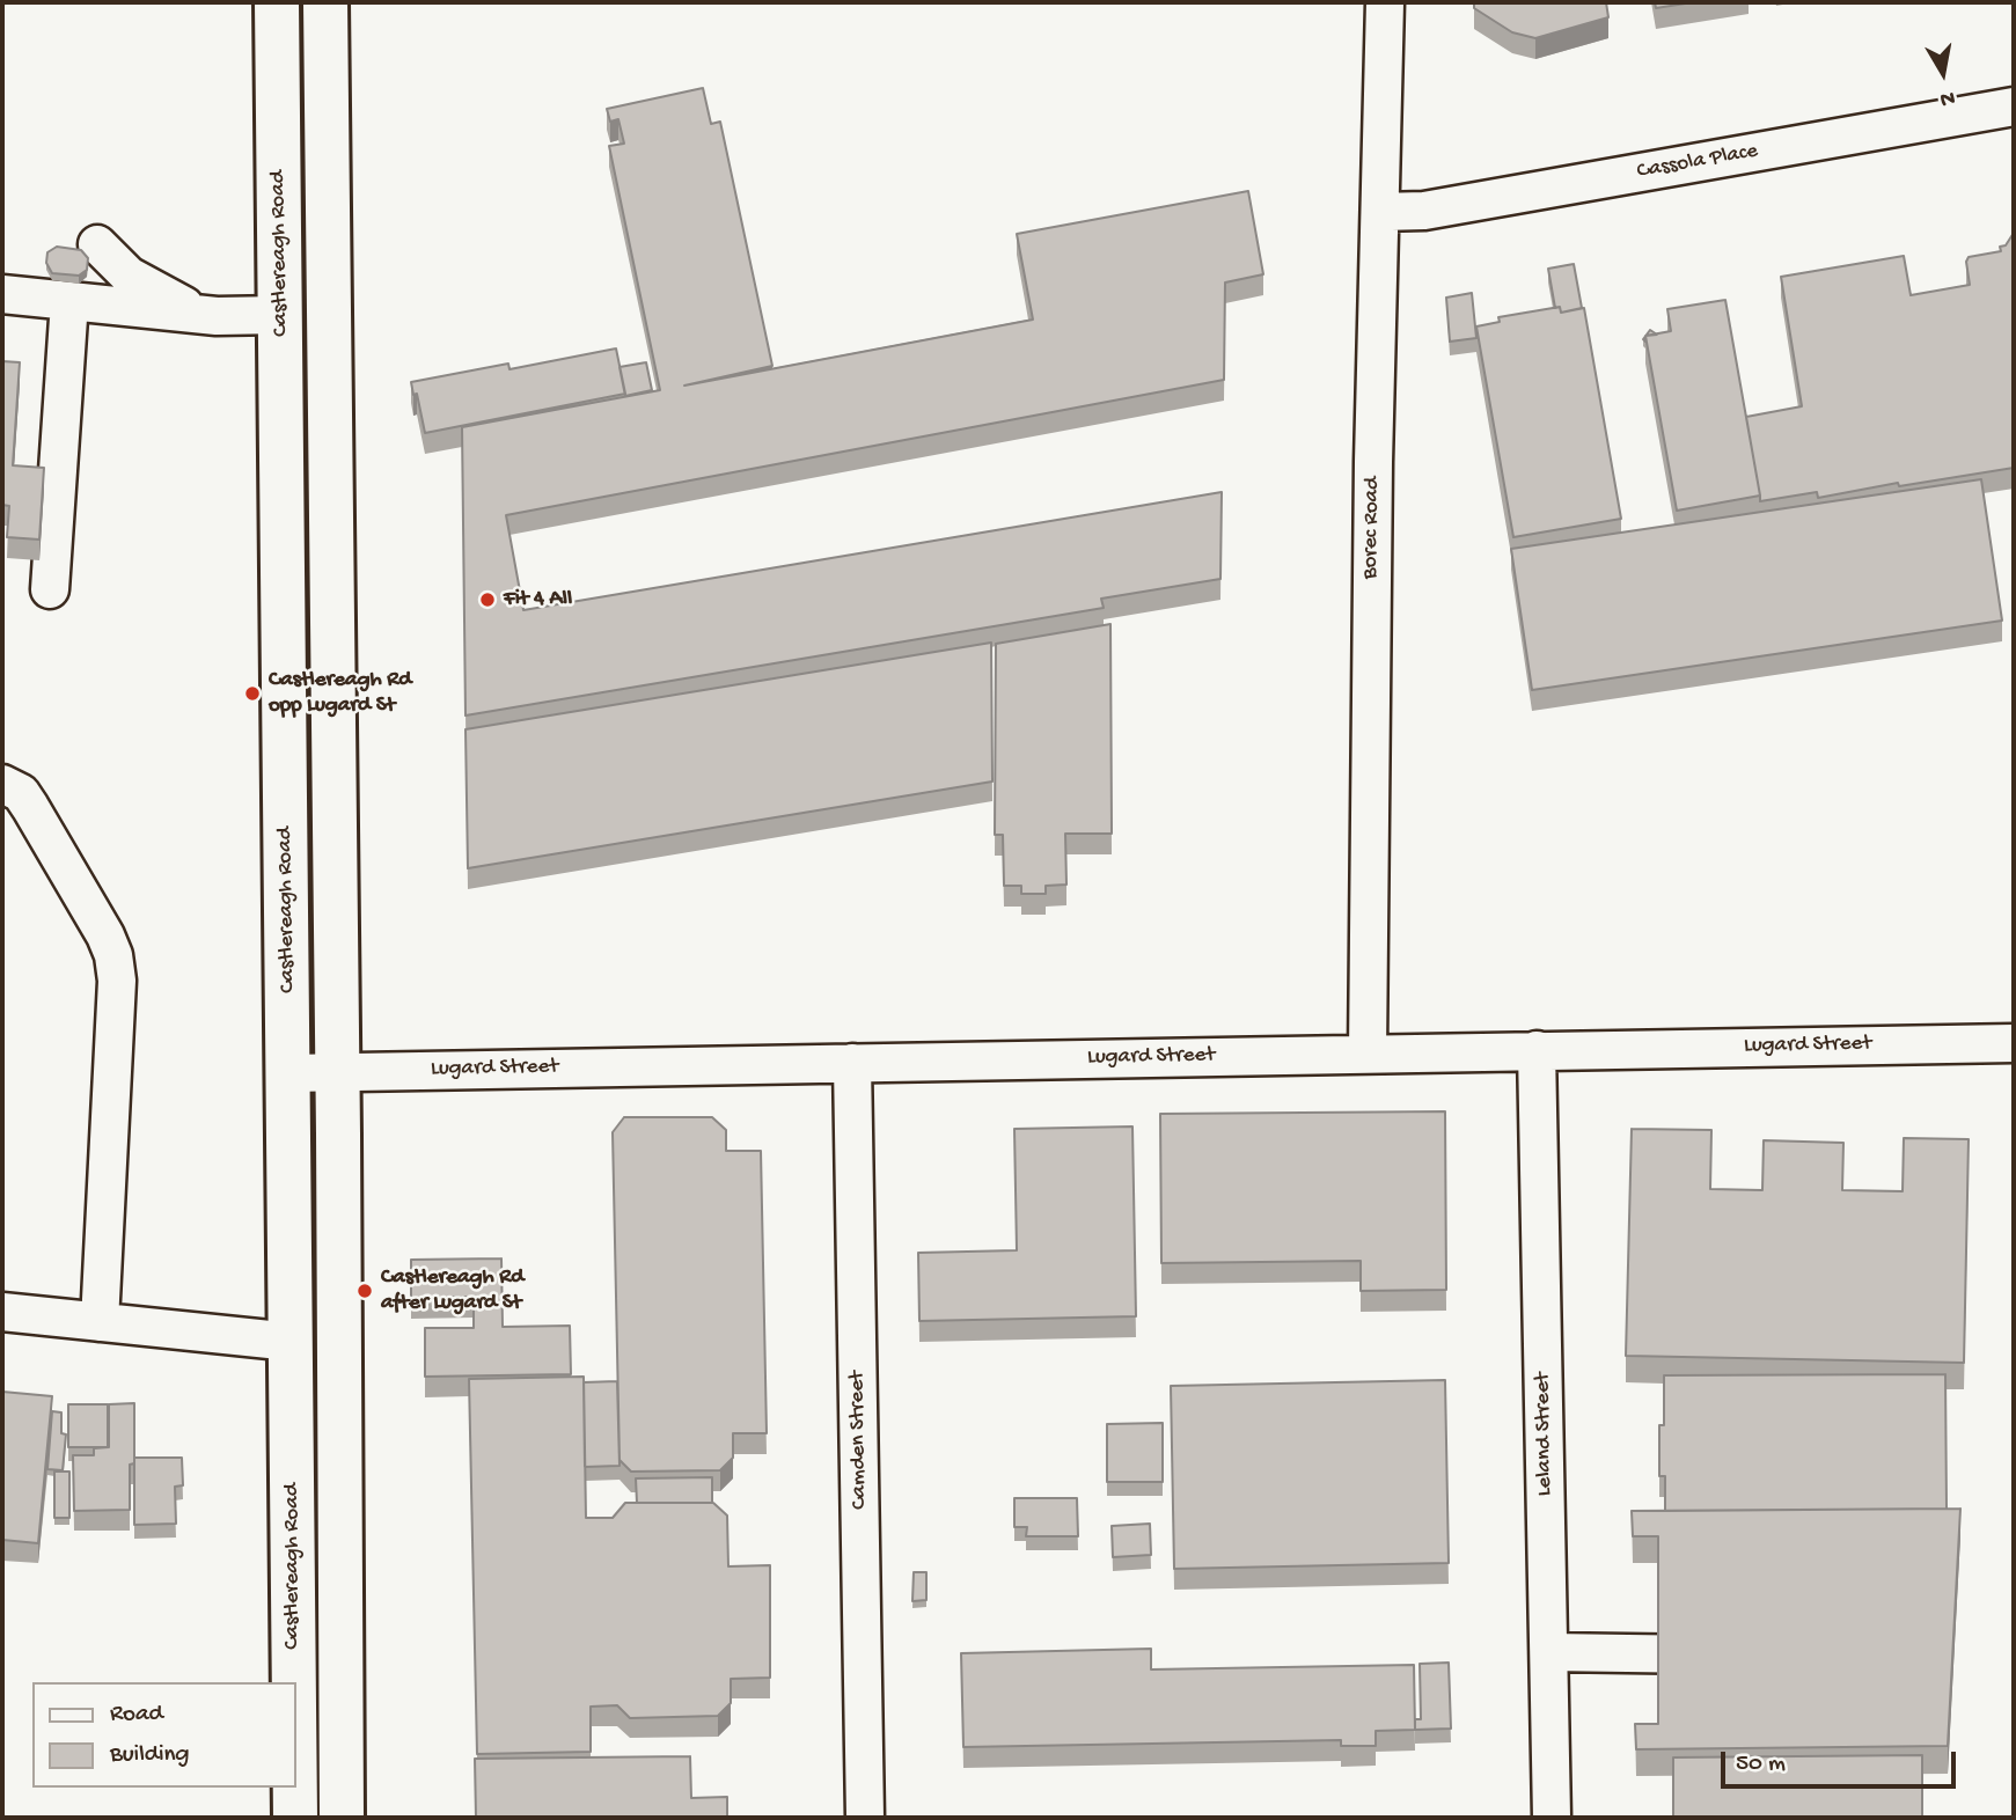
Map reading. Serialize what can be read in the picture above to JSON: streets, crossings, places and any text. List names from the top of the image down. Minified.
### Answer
{"streets":{"main road":["Castlereagh Road"],"street":["Cassola Place","Borec Road","Lugard Street","Leland Street","Camden Street"]},"crossings":[["Cassola Place","Borec Road"],["Castlereagh Road","Lugard Street"],["Borec Road","Lugard Street"],["Lugard Street","Leland Street"],["Lugard Street","Camden Street"]],"places":["Fit 4 All","Castlereagh Rd opp Lugard St","Castlereagh Rd after Lugard St"],"legend":["Road","Building"],"scale_bar":"50 m","north":"bottom"}
